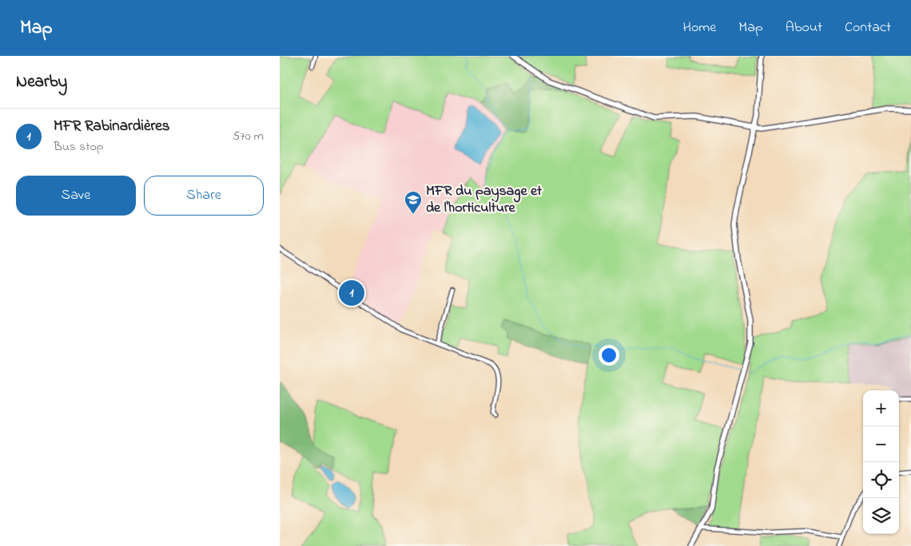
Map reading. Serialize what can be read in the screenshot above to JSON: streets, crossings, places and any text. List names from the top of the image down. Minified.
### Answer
{"places":{"school or university":["MFR du paysage et de l'horticulture"]},"page":{"header":"Map","nav":["Home","Map","About","Contact"],"heading":"Nearby","list":[{"mark":"1","name":"MFR Rabinardières","note":"Bus stop","value":"570 m"}],"buttons":["Save","Share"],"pins":"1","map_buttons":["+","−"]}}
